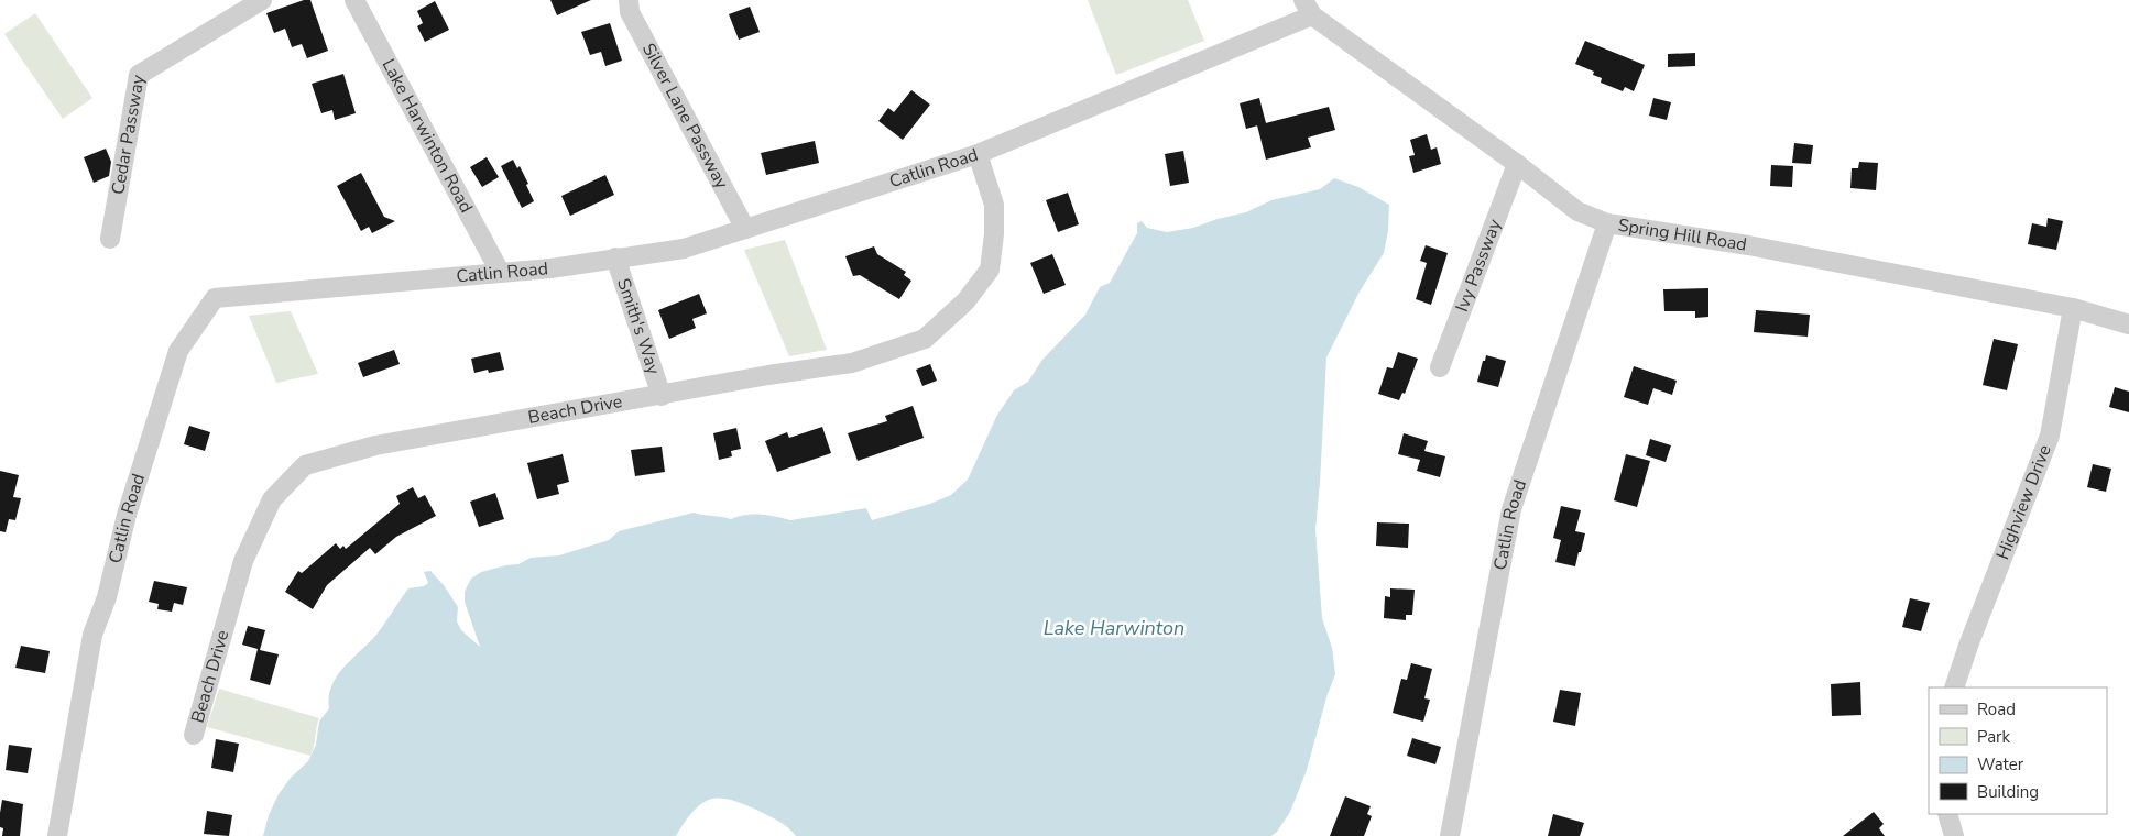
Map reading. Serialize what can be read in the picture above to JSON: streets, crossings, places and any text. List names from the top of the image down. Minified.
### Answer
{"streets":{"street":["Silver Lane Passway","Cedar Passway","Lake Harwinton Road","Catlin Road","Spring Hill Road","Ivy Passway","Smith's Way","Beach Drive","Highview Drive"]},"crossings":[["Silver Lane Passway","Catlin Road"],["Lake Harwinton Road","Catlin Road"],["Catlin Road","Spring Hill Road"],["Catlin Road","Smith's Way"],["Catlin Road","Beach Drive"],["Spring Hill Road","Ivy Passway"],["Spring Hill Road","Highview Drive"],["Smith's Way","Beach Drive"]],"water":["Lake Harwinton"],"legend":["Road","Park","Water","Building"]}
